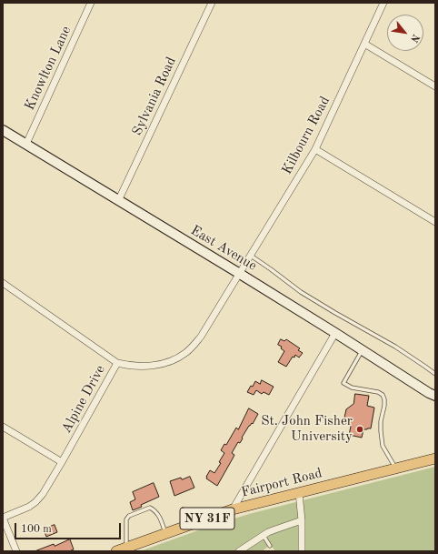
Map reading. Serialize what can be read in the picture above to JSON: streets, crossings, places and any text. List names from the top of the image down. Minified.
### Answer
{"streets":{"main road":["East Avenue","Fairport Road","NY 31F"],"street":["Knowlton Lane","Sylvania Road","Kilbourn Road","Alpine Drive"]},"crossings":[["Knowlton Lane","East Avenue"],["Sylvania Road","East Avenue"],["Kilbourn Road","East Avenue"],["Kilbourn Road","Alpine Drive"],["East Avenue","Alpine Drive"]],"places":["St. John Fisher University"],"scale_bar":"100 m","north":"bottom right"}
